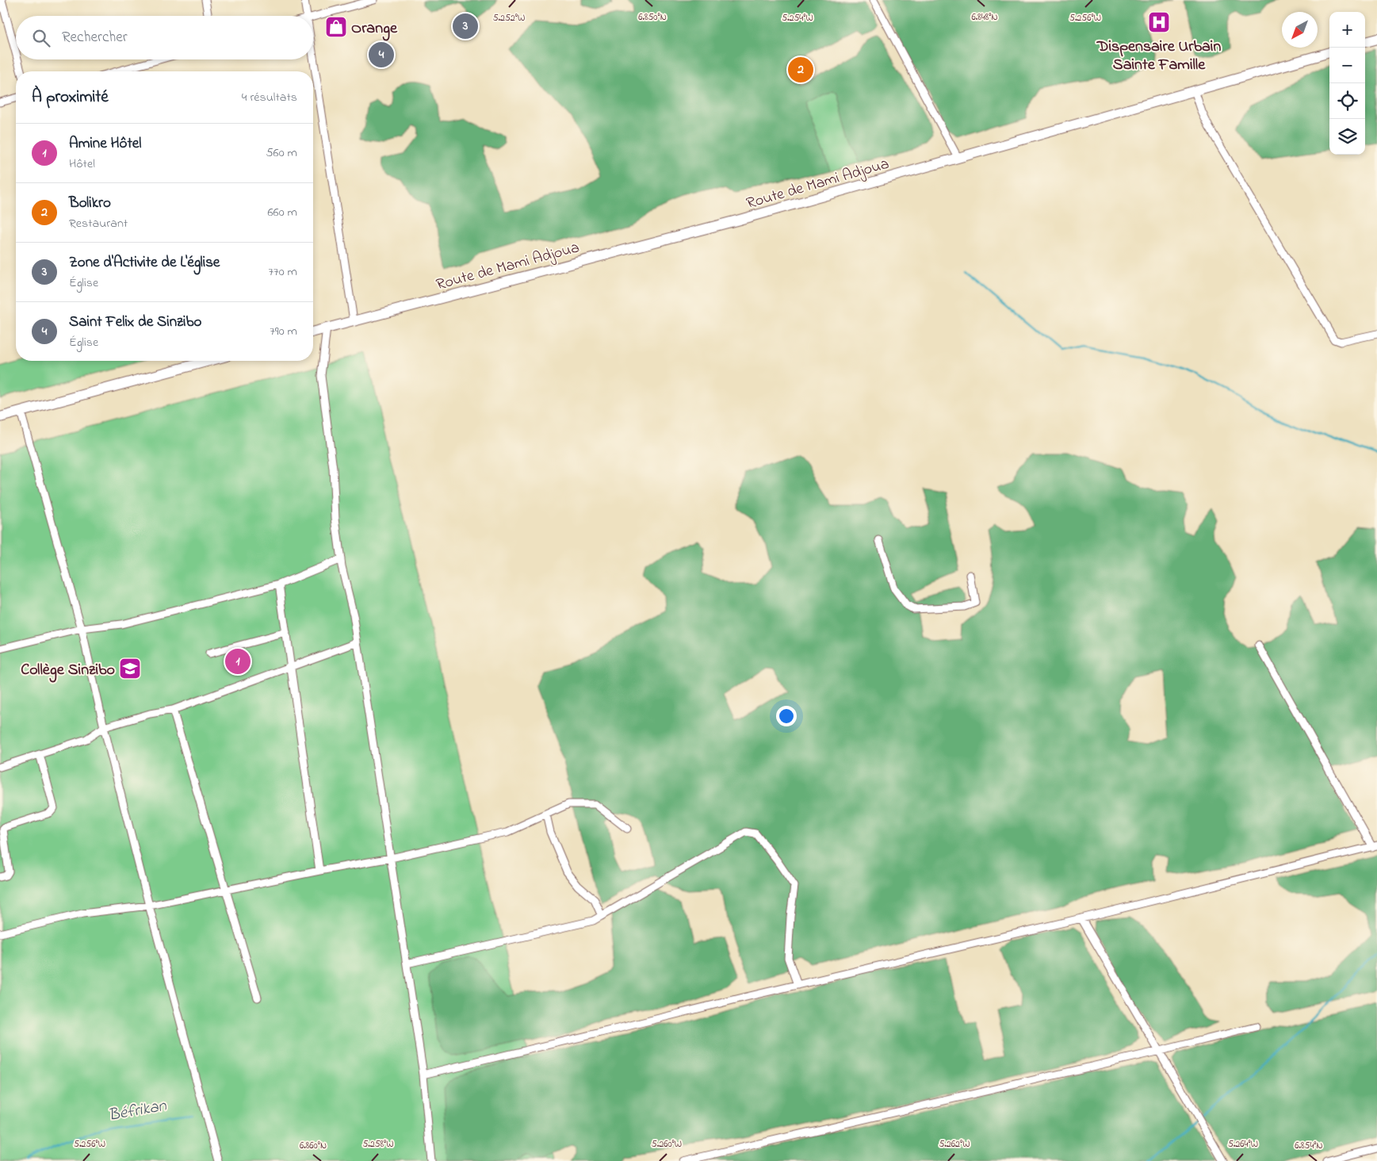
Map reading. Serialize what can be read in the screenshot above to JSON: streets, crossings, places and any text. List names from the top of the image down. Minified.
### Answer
{"streets":{"street":["Route de Mami Adjoua"]},"water":["Béfrikan"],"places":{"hospital":["Dispensaire Urbain Sainte Famille"],"shop":["Orange"],"school or university":["Collège Sinzibo"]},"north":"bottom left","page":{"map_buttons":["+","−"],"pins":["3","4","2","1"],"search":"Rechercher","heading":["À proximité","4 résultats"],"list":[{"mark":"1","name":"Amine Hôtel","note":"Hôtel","value":"560 m"},{"mark":"2","name":"Bolikro","note":"Restaurant","value":"660 m"},{"mark":"3","name":"Zone d'Activite de L'église","note":"Église","value":"770 m"},{"mark":"4","name":"Saint Felix de Sinzibo","note":"Église","value":"790 m"}]},"coordinates":["6.850°N","6.848°N","5.252°W","5.254°W","5.256°W","5.258°W","5.260°W","5.262°W","5.264°W","6.860°N","6.854°N"]}
